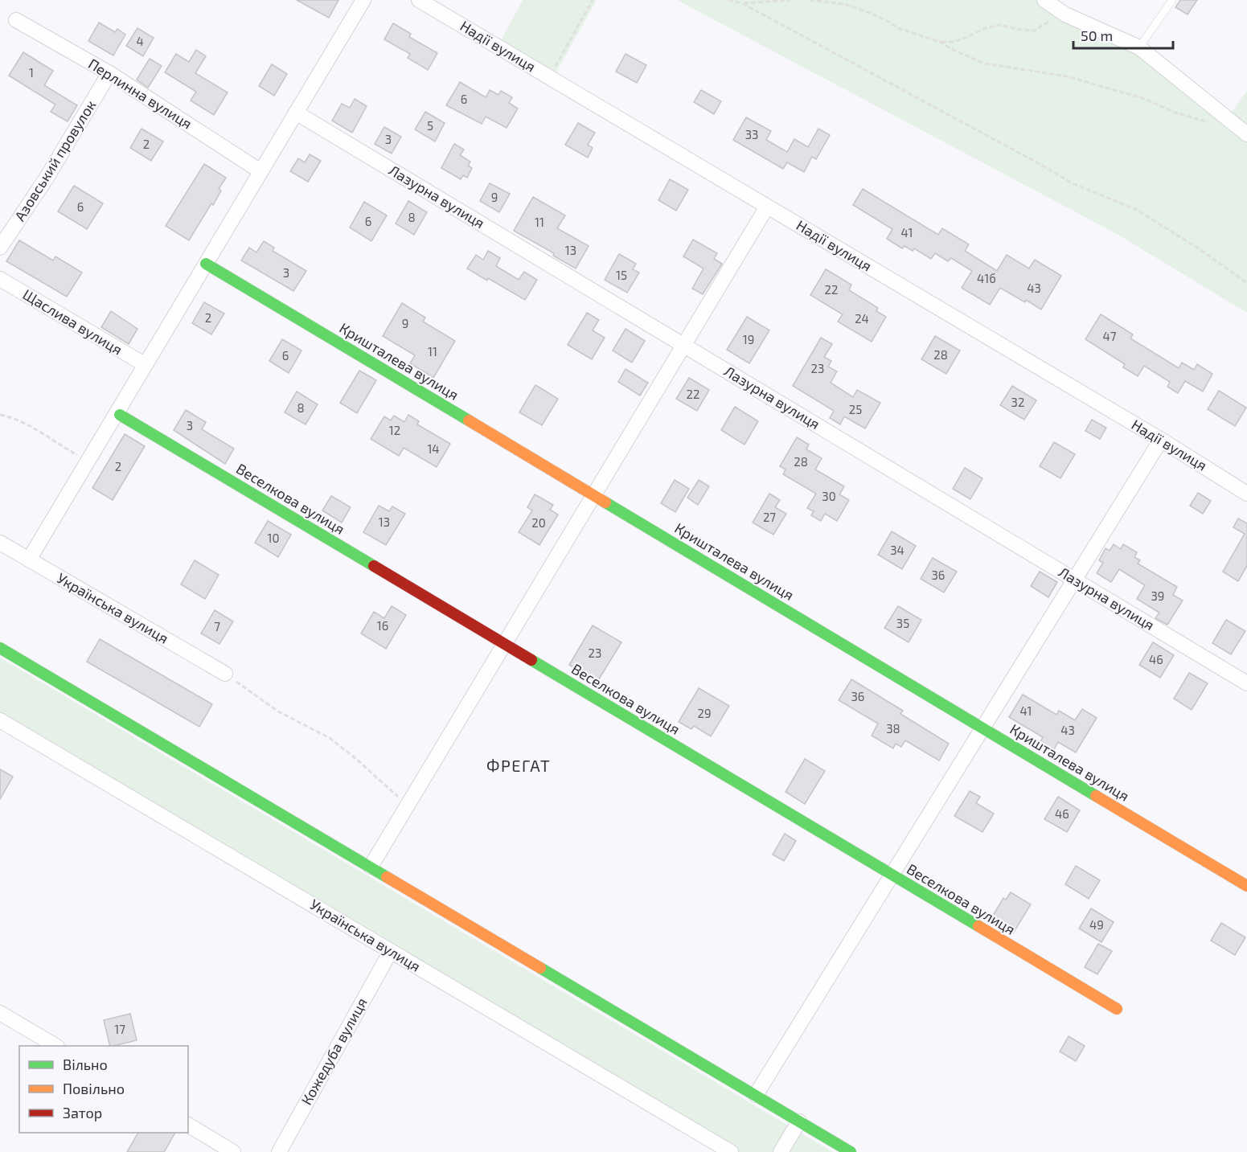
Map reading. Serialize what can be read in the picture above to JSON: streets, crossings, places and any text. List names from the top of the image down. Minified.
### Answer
{"streets":{"street":["Надії вулиця","Перлинна вулиця","Азовський провулок","Лазурна вулиця","Щаслива вулиця","Кришталева вулиця","Веселкова вулиця","Українська вулиця","Кожедуба вулиця"]},"crossings":[["Перлинна вулиця","Азовський провулок"],["Українська вулиця","Кожедуба вулиця"]],"districts":["ФРЕГАТ"],"house_numbers":["4","1","6","5","33","3","2","9","6","8","6","11","41","13","3","15","41б","43","22","2","24","9","47","19","11","28","6","23","22","32","8","25","3","12","14","28","2","30","27","13","20","10","34","36","39","35","16","7","23","46","36","41","29","38","43","46","49","17"],"legend":["Вільно","Повільно","Затор"],"scale_bar":"50 m"}
